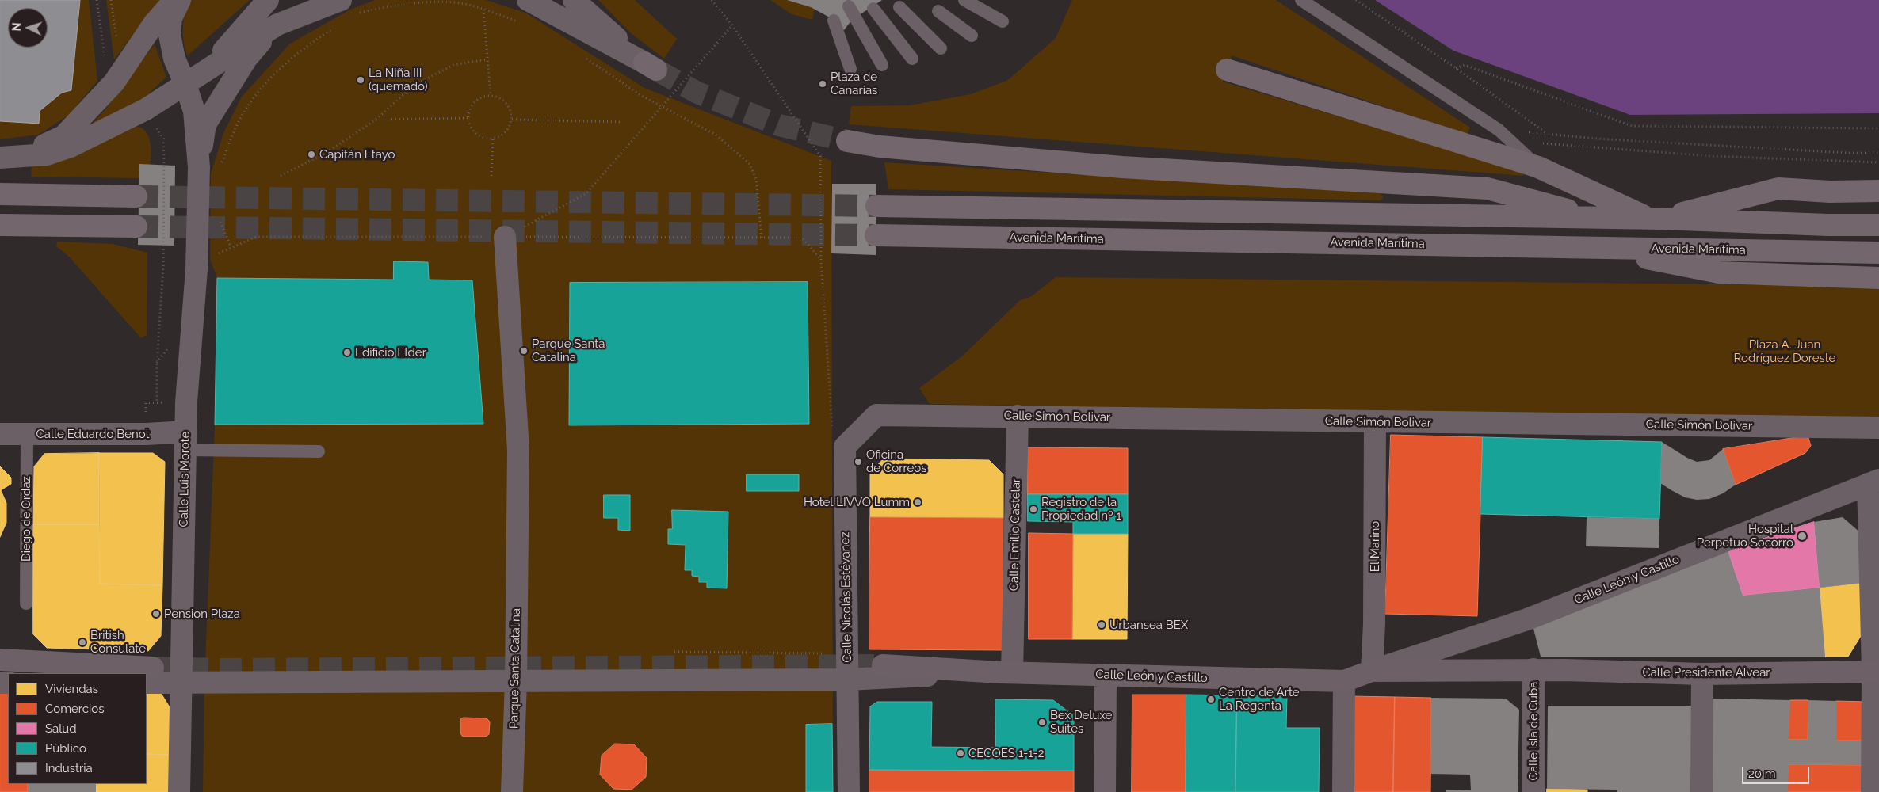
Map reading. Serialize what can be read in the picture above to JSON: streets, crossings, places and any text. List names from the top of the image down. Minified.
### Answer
{"streets":{"highway":["Avenida Marítima"],"street":["Calle Simón Bolivar","Calle Eduardo Benot","Calle Luis Morote","Calle Emilio Castelar","El Marino","Calle León y Castillo","Calle Nicolás Estévanez","Parque Santa Catalina","Calle Presidente Alvear","Calle Isla de Cuba"],"lane":["Diego de Ordaz"]},"crossings":[["Calle Simón Bolivar","Calle Emilio Castelar"],["Calle Simón Bolivar","El Marino"],["Calle Simón Bolivar","Calle Nicolás Estévanez"],["Calle Eduardo Benot","Calle Luis Morote"],["Calle Eduardo Benot","Diego de Ordaz"],["Calle Luis Morote","Calle León y Castillo"],["Calle Emilio Castelar","Calle León y Castillo"],["El Marino","Calle León y Castillo"],["Calle León y Castillo","Calle Nicolás Estévanez"],["Calle León y Castillo","Parque Santa Catalina"],["Calle León y Castillo","Calle Presidente Alvear"],["Calle León y Castillo","Calle Isla de Cuba"],["Calle Presidente Alvear","Calle Isla de Cuba"]],"parks":["Plaza A. Juan Rodríguez Doreste"],"places":["La Niña III (quemado)","Plaza de Canarias","Capitán Etayo","Parque Santa Catalina","Edificio Elder","Oficina de Correos","Hotel LIVVO Lumm","Registro de la Propiedad nº 1","Hospital Perpetuo Socorro","Pension Plaza","Urbansea BEX","British Consulate","Centro de Arte La Regenta","Bex Deluxe Suites","CECOES 1-1-2"],"legend":["Viviendas","Comercios","Salud","Público","Industria"],"scale_bar":"20 m","north":"left"}
